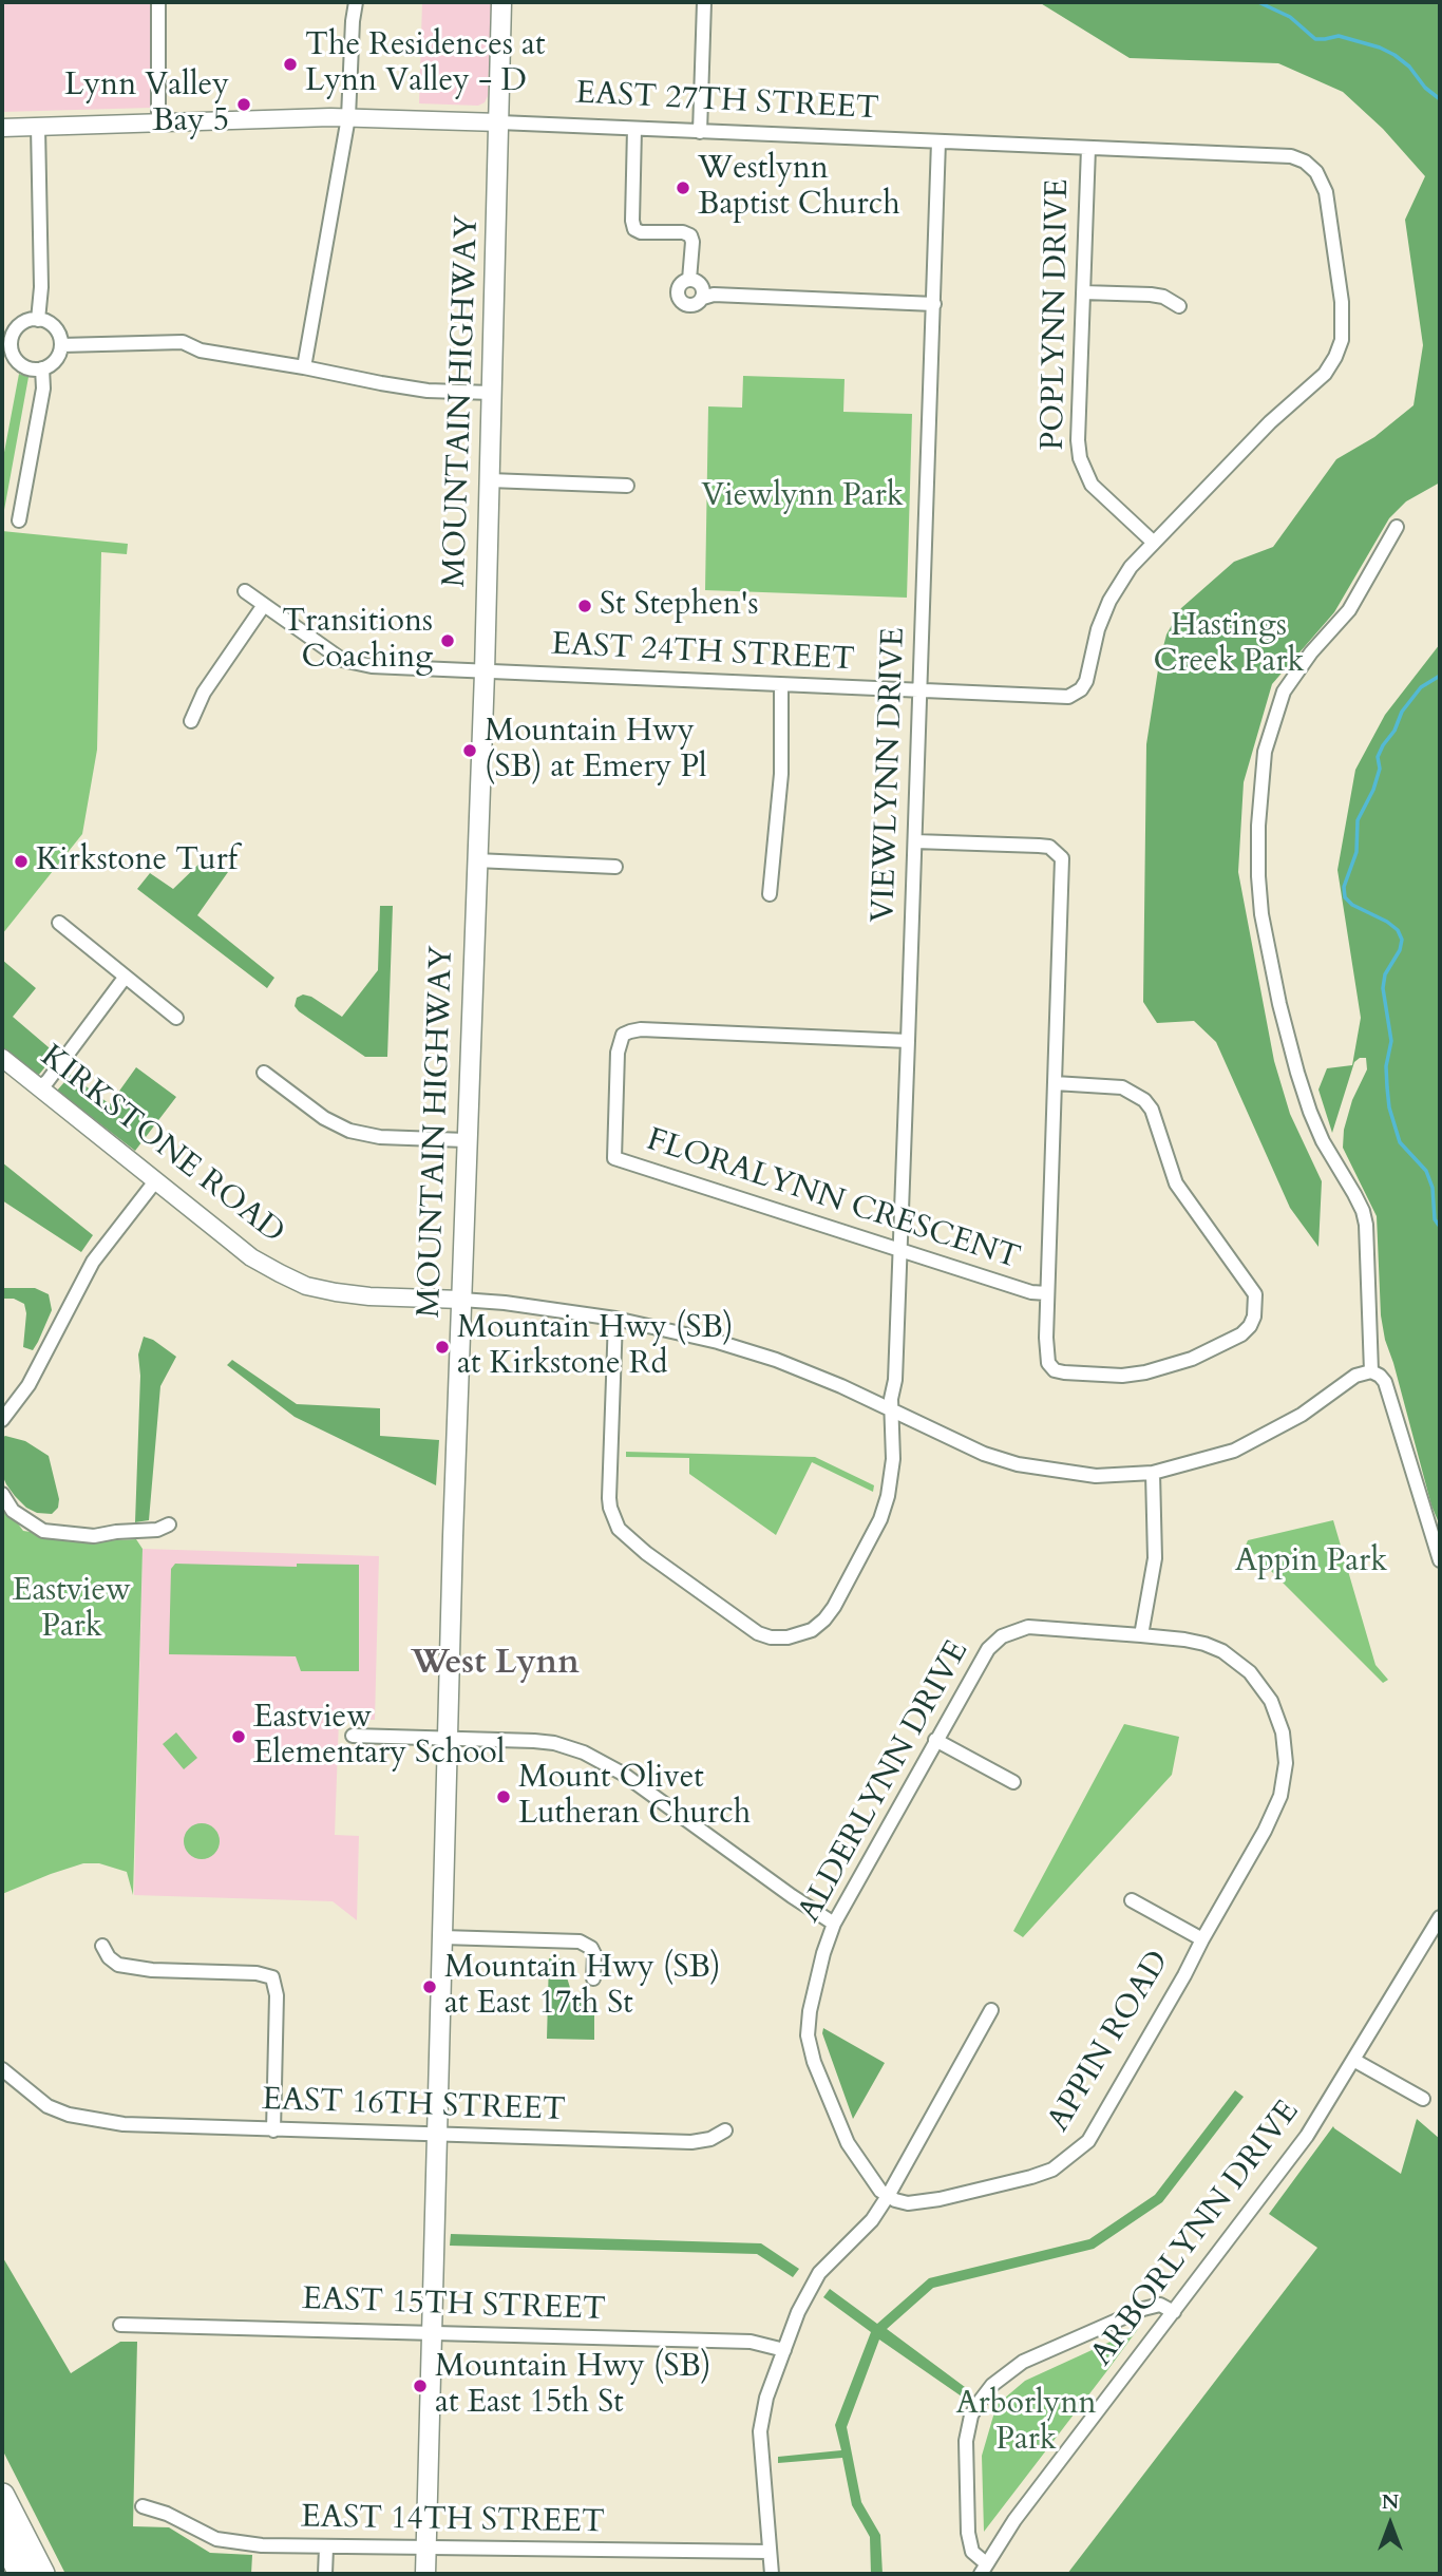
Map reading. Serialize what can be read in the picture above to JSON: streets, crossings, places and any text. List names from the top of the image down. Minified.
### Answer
{"streets":{"main road":["MOUNTAIN HIGHWAY"],"street":["EAST 27TH STREET","POPLYNN DRIVE","EAST 24TH STREET","VIEWLYNN DRIVE","KIRKSTONE ROAD","FLORALYNN CRESCENT","ALDERLYNN DRIVE","APPIN ROAD","EAST 16TH STREET","ARBORLYNN DRIVE","EAST 15TH STREET","EAST 14TH STREET"]},"crossings":[["EAST 27TH STREET","POPLYNN DRIVE"],["EAST 27TH STREET","MOUNTAIN HIGHWAY"],["EAST 27TH STREET","EAST 24TH STREET"],["EAST 27TH STREET","VIEWLYNN DRIVE"],["MOUNTAIN HIGHWAY","EAST 24TH STREET"],["MOUNTAIN HIGHWAY","KIRKSTONE ROAD"],["MOUNTAIN HIGHWAY","EAST 16TH STREET"],["MOUNTAIN HIGHWAY","EAST 15TH STREET"],["MOUNTAIN HIGHWAY","EAST 14TH STREET"],["EAST 24TH STREET","VIEWLYNN DRIVE"],["VIEWLYNN DRIVE","FLORALYNN CRESCENT"],["ALDERLYNN DRIVE","APPIN ROAD"]],"districts":["West Lynn"],"parks":["Viewlynn Park","Hastings Creek Park","Appin Park","Eastview Park","Arborlynn Park"],"places":["The Residences at Lynn Valley - D","Lynn Valley Bay 5","Westlynn Baptist Church","St Stephen's","Transitions Coaching","Mountain Hwy (SB) at Emery Pl","Kirkstone Turf","Mountain Hwy (SB) at Kirkstone Rd","Eastview Elementary School","Mount Olivet Lutheran Church","Mountain Hwy (SB) at East 17th St","Mountain Hwy (SB) at East 15th St"],"north":"top"}
